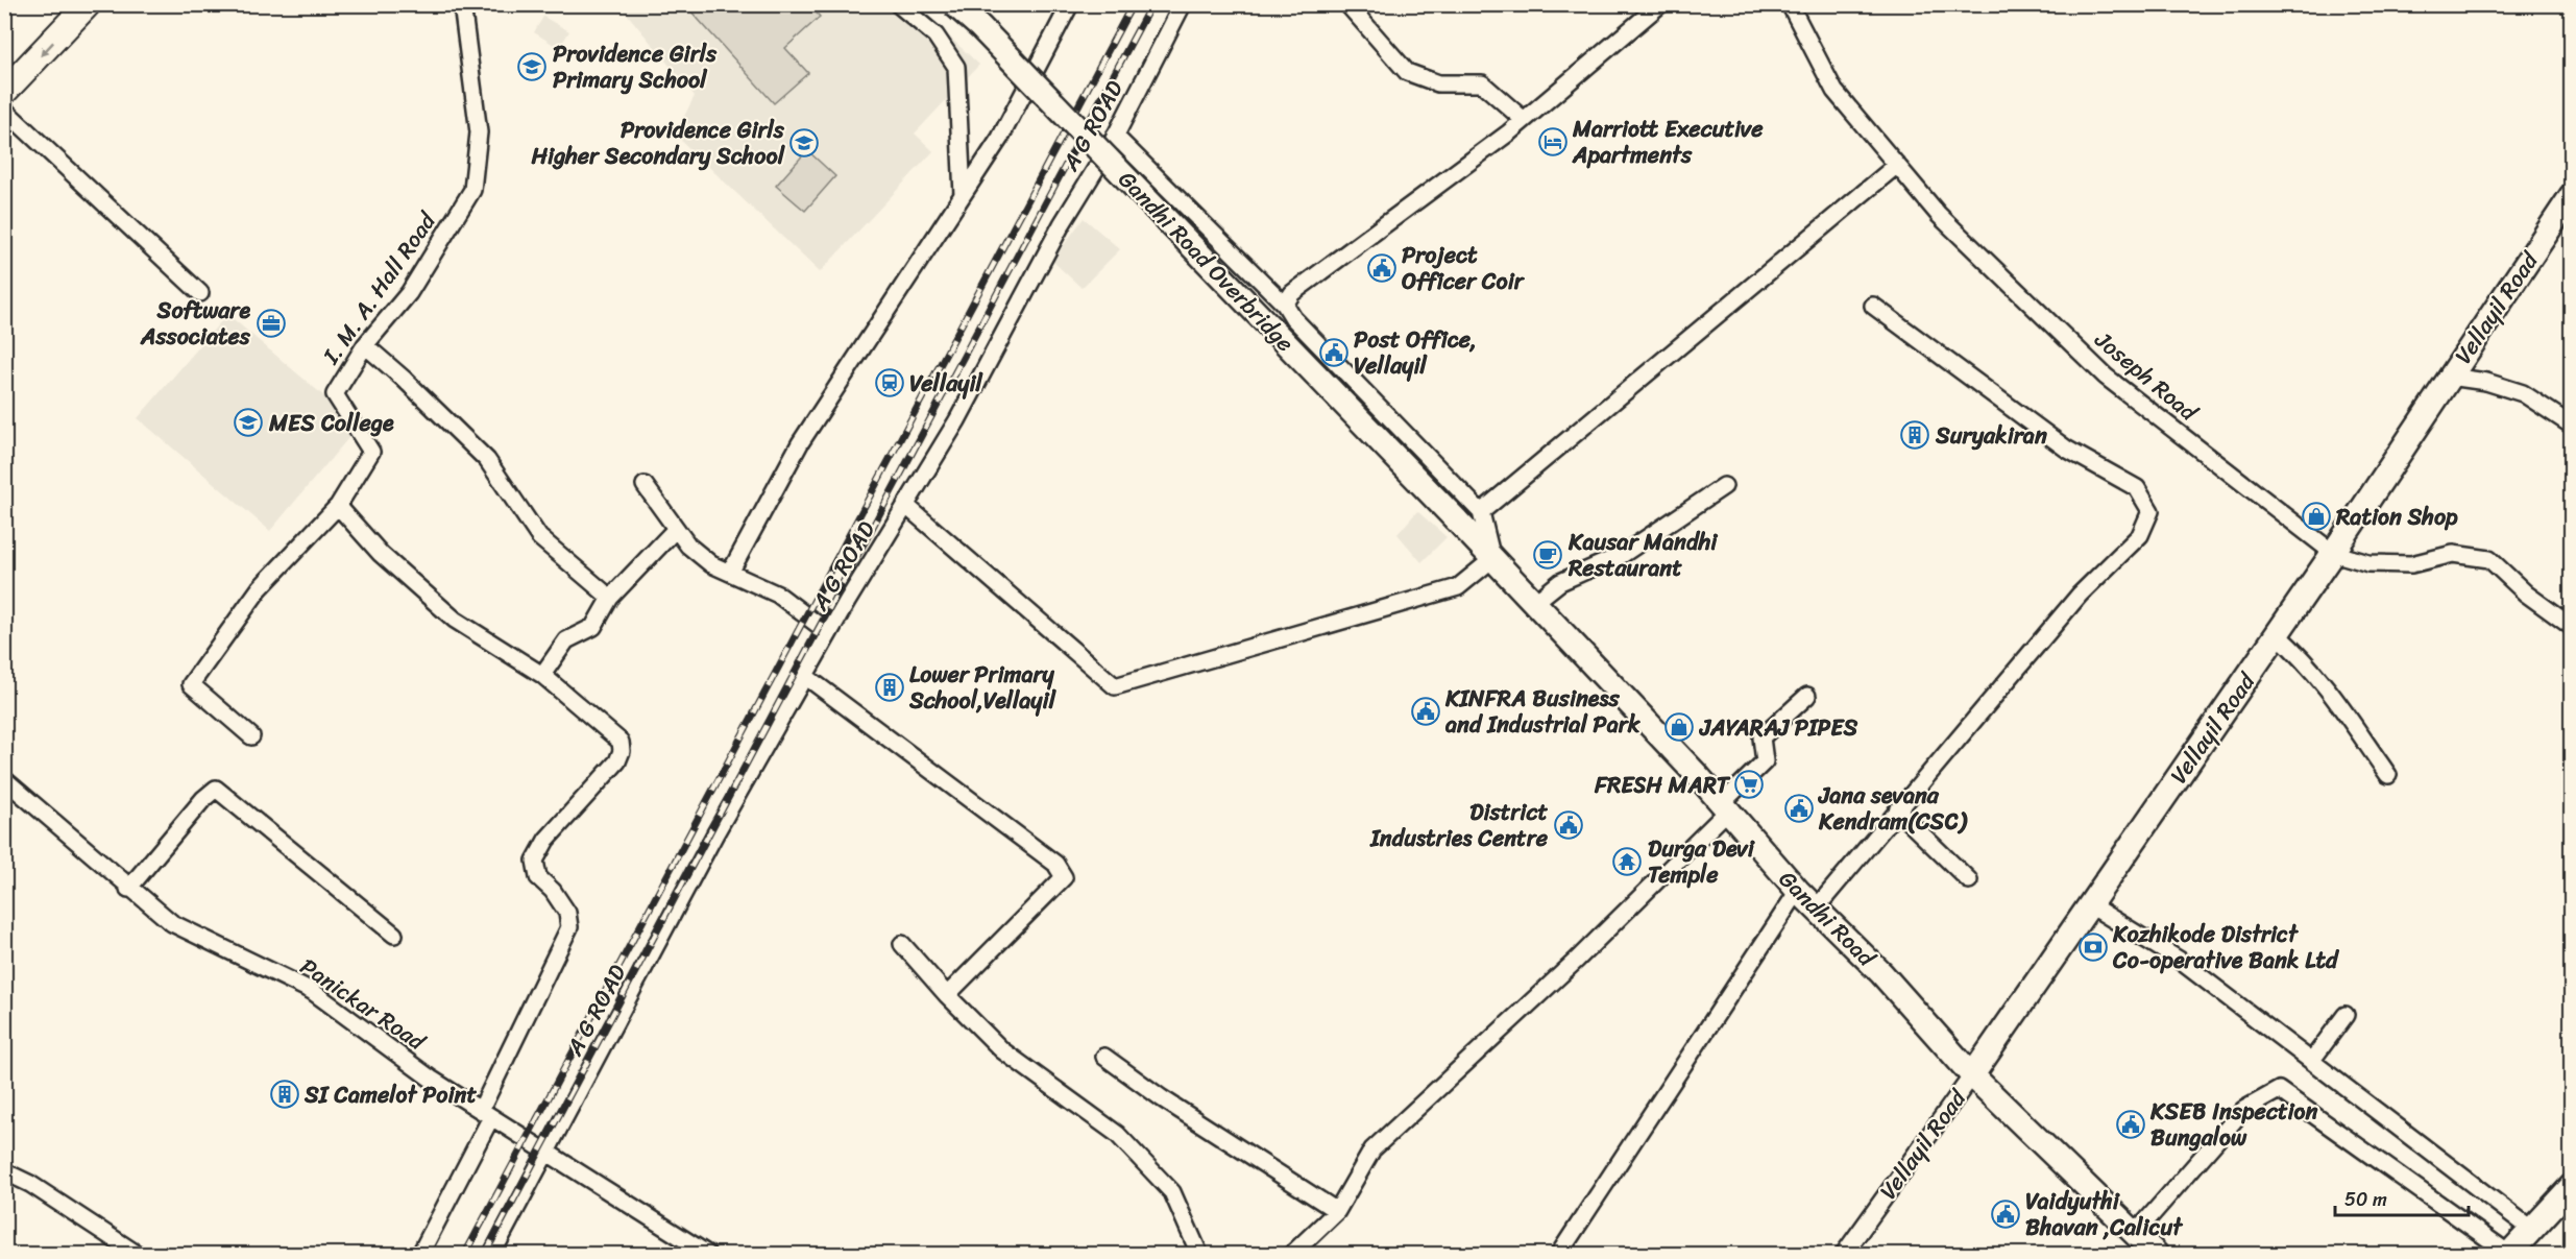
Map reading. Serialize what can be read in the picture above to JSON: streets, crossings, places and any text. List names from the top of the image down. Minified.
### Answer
{"streets":{"main road":["Gandhi Road Overbridge","Vellayil Road","Gandhi Road"],"street":["A G ROAD","I. M. A. Hall Road","Joseph Road","Panickar Road"]},"crossings":[["A G ROAD","Panickar Road"],["Gandhi Road Overbridge","Gandhi Road"],["Vellayil Road","Joseph Road"],["Vellayil Road","Gandhi Road"]],"places":{"school or university":["Providence Girls Primary School","Providence Girls Higher Secondary School","MES College"],"hotel":["Marriott Executive Apartments"],"public building":["Project Officer Coir","Post Office, Vellayil","KINFRA Business and Industrial Park","Jana sevana Kendram(CSC)","District Industries Centre","KSEB Inspection Bungalow","Vaidyuthi Bhavan ,Calicut"],"office":["Software Associates"],"station":["Vellayil"],"building":["Suryakiran","Lower Primary School,Vellayil","SI Camelot Point"],"shop":["Ration Shop","JAYARAJ PIPES"],"cafe":["Kausar Mandhi Restaurant"],"supermarket":["FRESH MART"],"temple":["Durga Devi Temple"],"bank":["Kozhikode District Co-operative Bank Ltd"]},"scale_bar":"50 m"}
